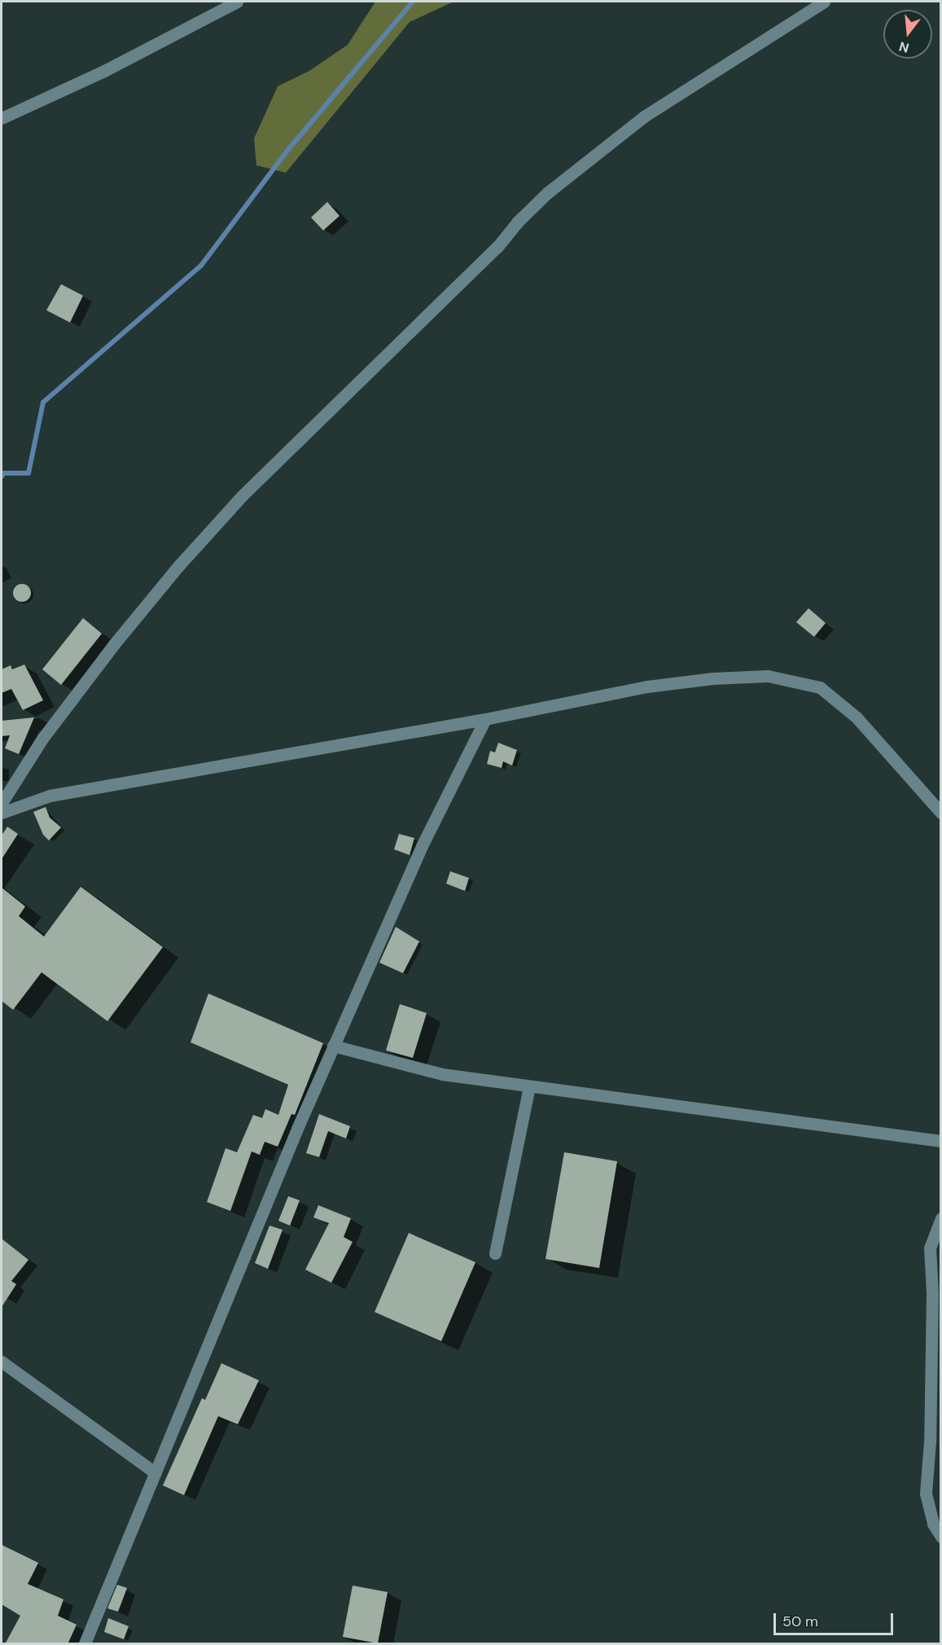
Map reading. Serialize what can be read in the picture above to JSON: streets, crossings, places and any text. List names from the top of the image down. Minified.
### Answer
{"scale_bar":"50 m","north":"bottom"}
